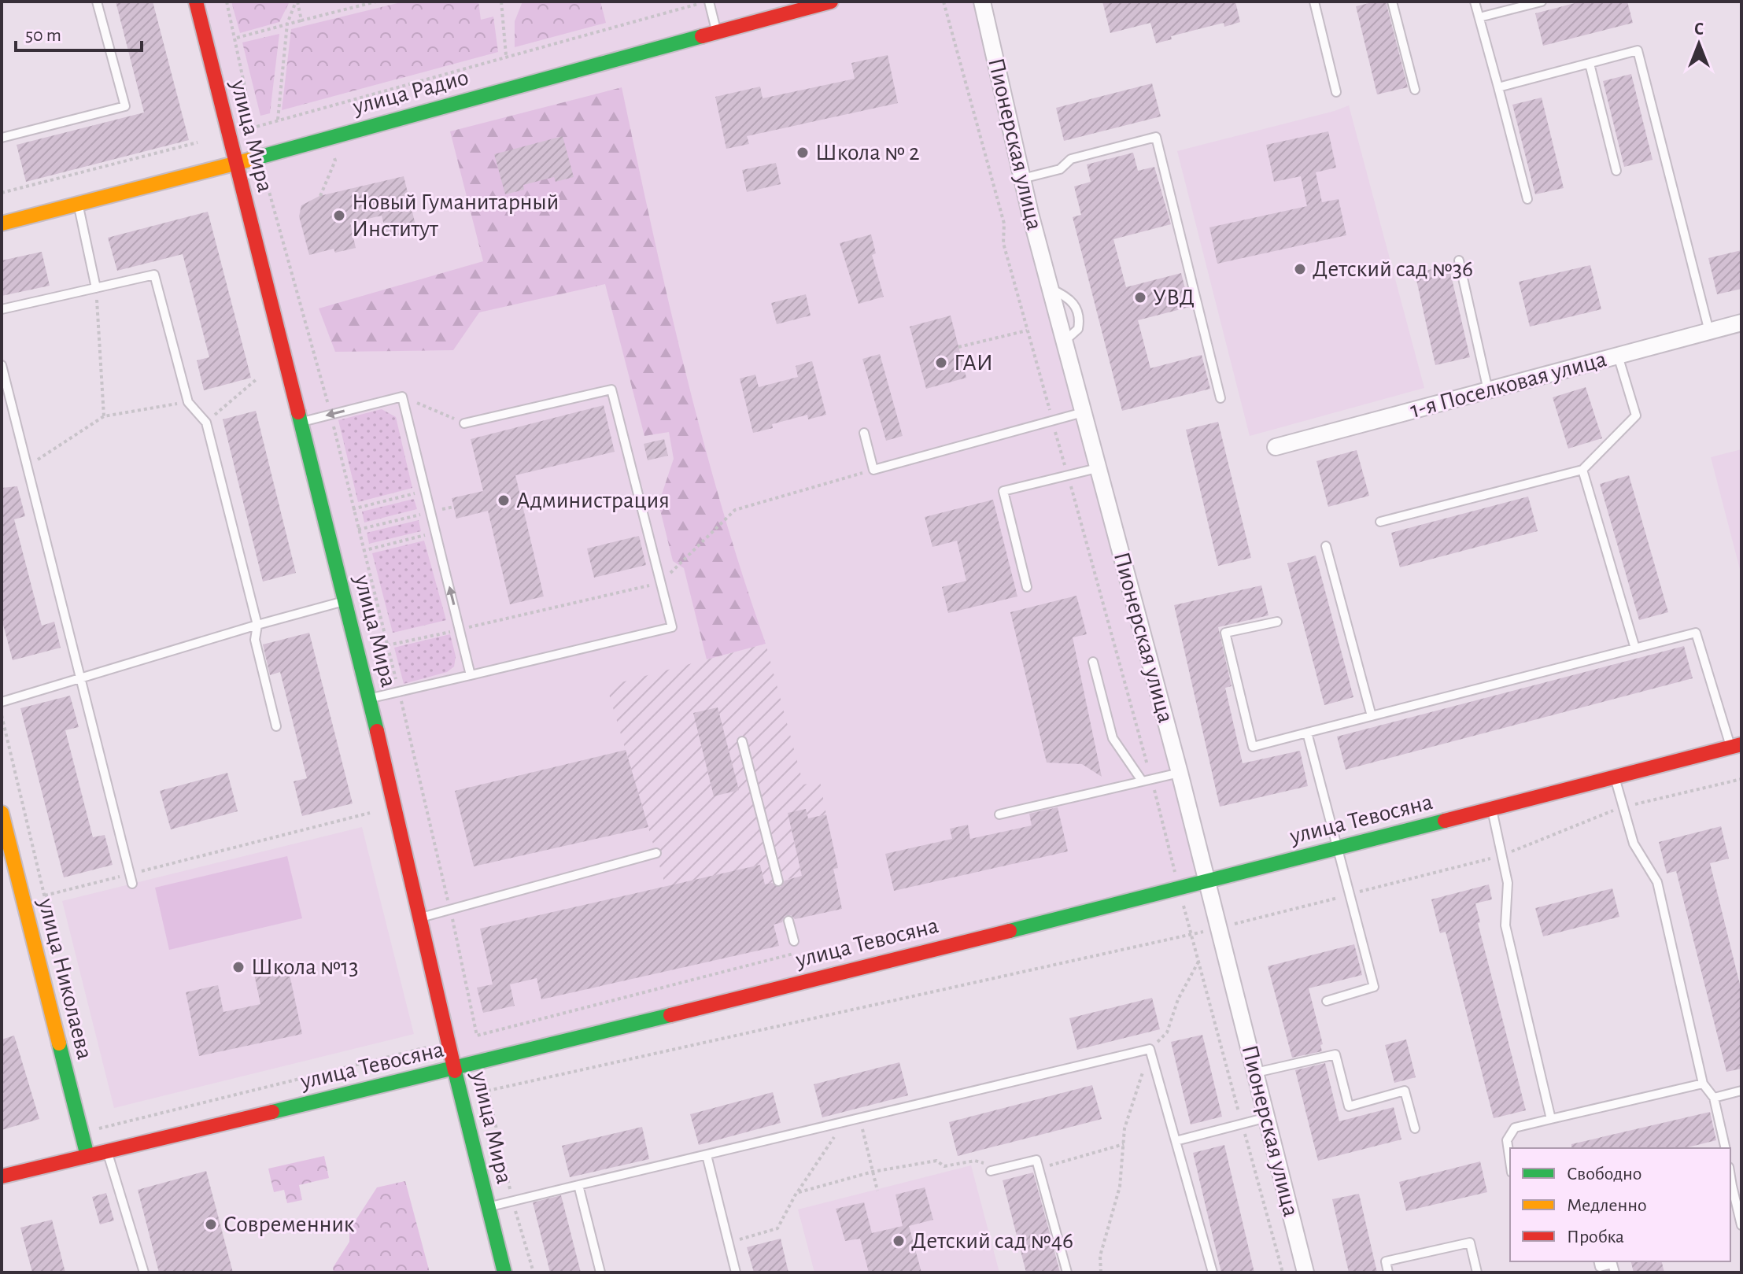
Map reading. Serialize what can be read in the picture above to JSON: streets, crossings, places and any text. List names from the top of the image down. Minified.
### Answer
{"streets":{"main road":["улица Радио","улица Мира","улица Тевосяна","улица Николаева"],"street":["Пионерская улица","1-я Поселковая улица"]},"crossings":[["улица Радио","улица Мира"],["улица Мира","улица Тевосяна"],["Пионерская улица","улица Тевосяна"],["улица Тевосяна","улица Николаева"]],"places":["Школа № 2","Новый Гуманитарный Институт","Детский сад №36","УВД","ГАИ","Администрация","Школа №13","Современник","Детский сад №46"],"legend":["Свободно","Медленно","Пробка"],"scale_bar":"50 m","north":"top"}
